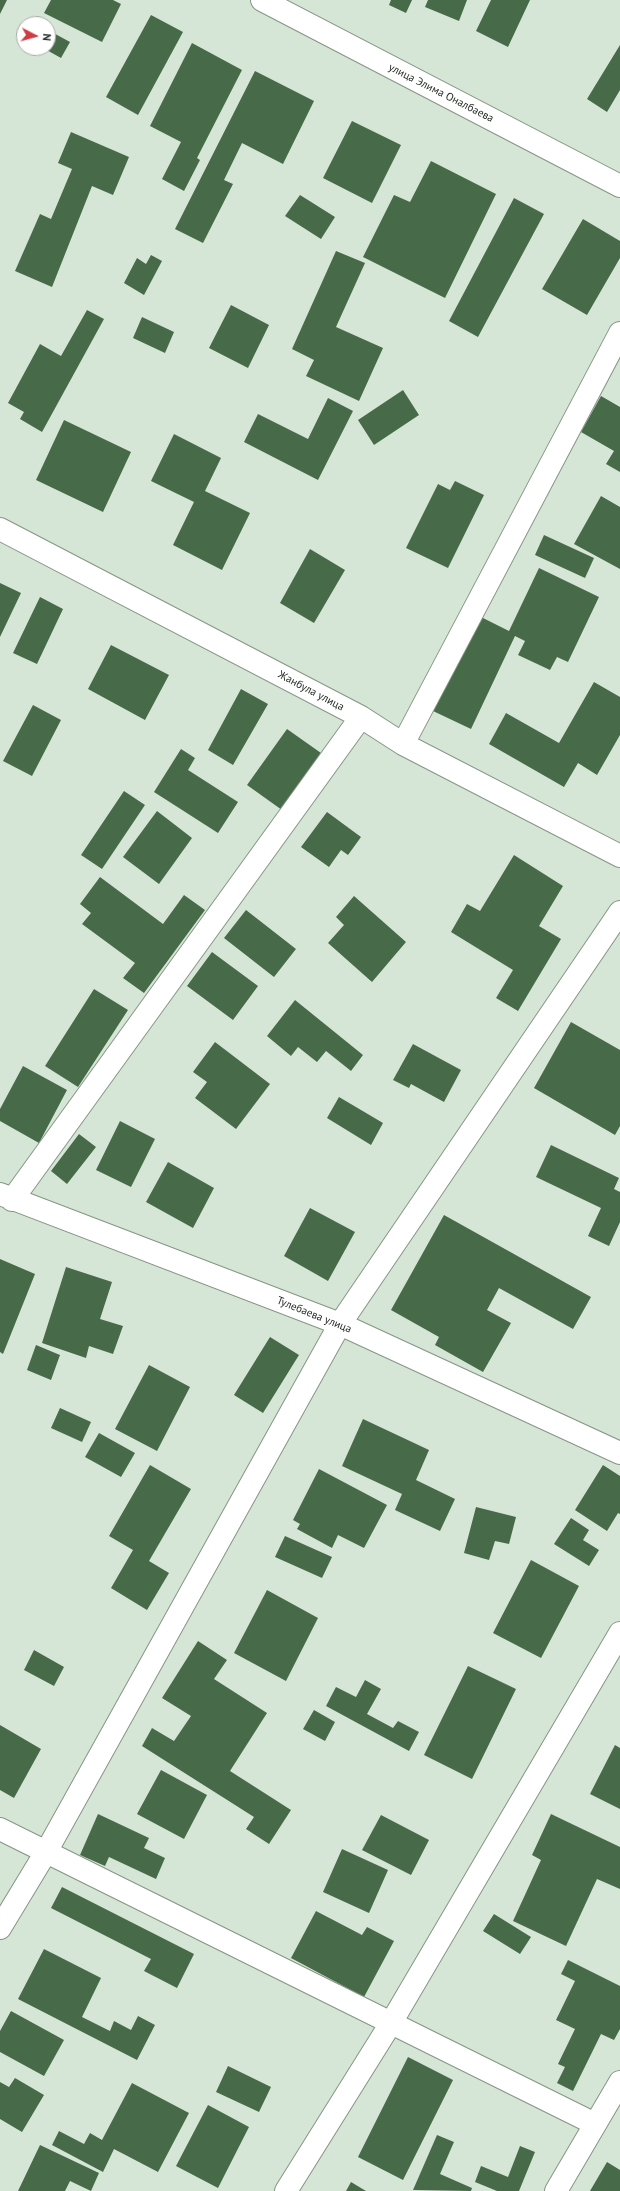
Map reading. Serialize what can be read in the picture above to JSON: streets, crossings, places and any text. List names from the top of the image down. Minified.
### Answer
{"streets":{"street":["улица Элима Оналбаева","Жанбула улица","Тулебаева улица"]},"north":"right"}
